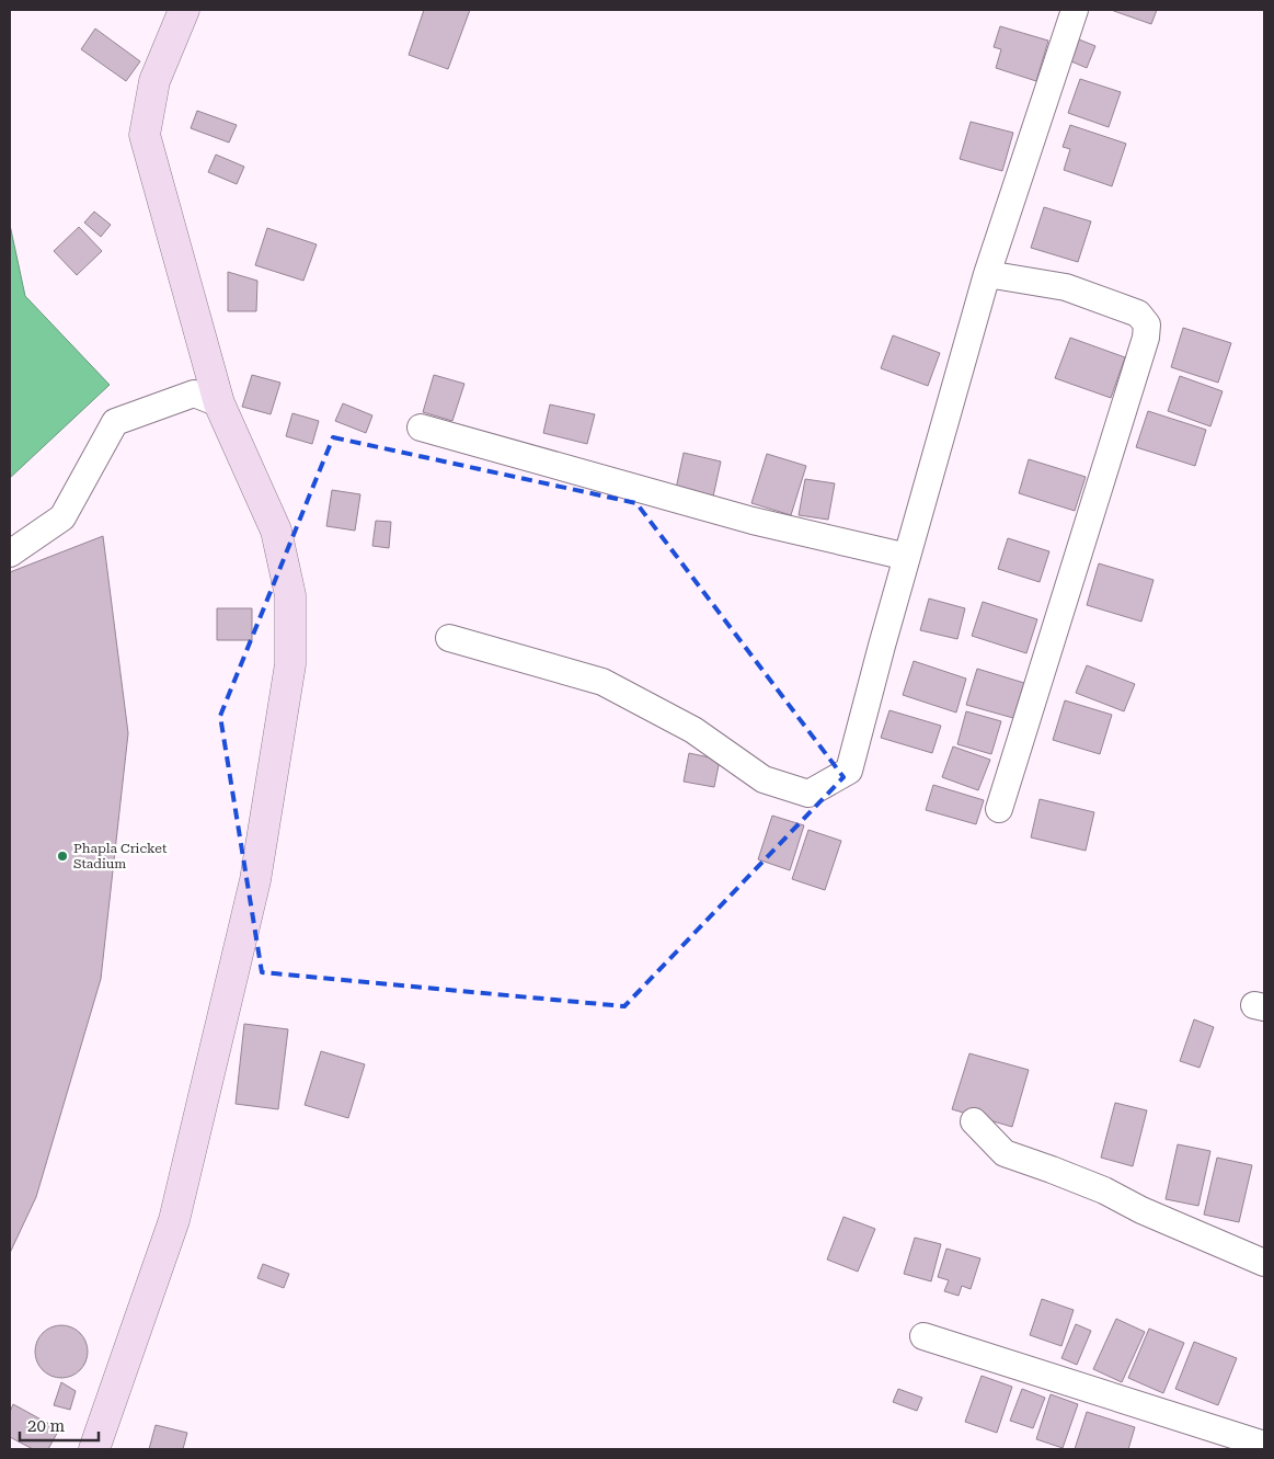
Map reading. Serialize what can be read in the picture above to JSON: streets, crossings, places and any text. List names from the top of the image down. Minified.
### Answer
{"places":["Phapla Cricket Stadium"],"scale_bar":"20 m"}
